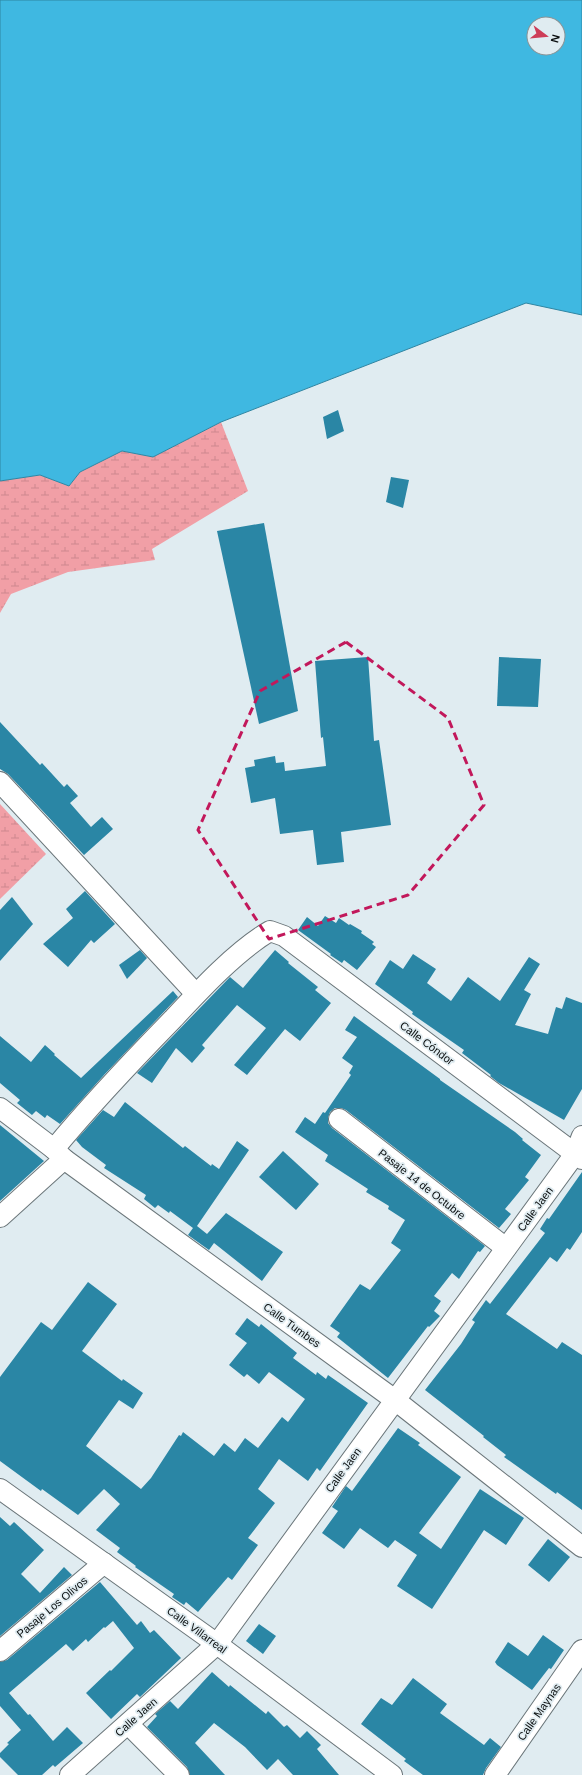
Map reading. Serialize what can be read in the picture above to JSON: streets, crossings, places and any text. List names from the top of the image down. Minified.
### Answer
{"streets":{"street":["Calle Cóndor","Pasaje 14 de Octubre","Calle Jaen","Calle Tumbes","Pasaje Los Olivos","Calle Villarreal","Calle Maynas"]},"crossings":[["Calle Cóndor","Calle Jaen"],["Pasaje 14 de Octubre","Calle Jaen"],["Calle Jaen","Calle Tumbes"],["Calle Jaen","Calle Villarreal"],["Pasaje Los Olivos","Calle Villarreal"]],"north":"right"}
